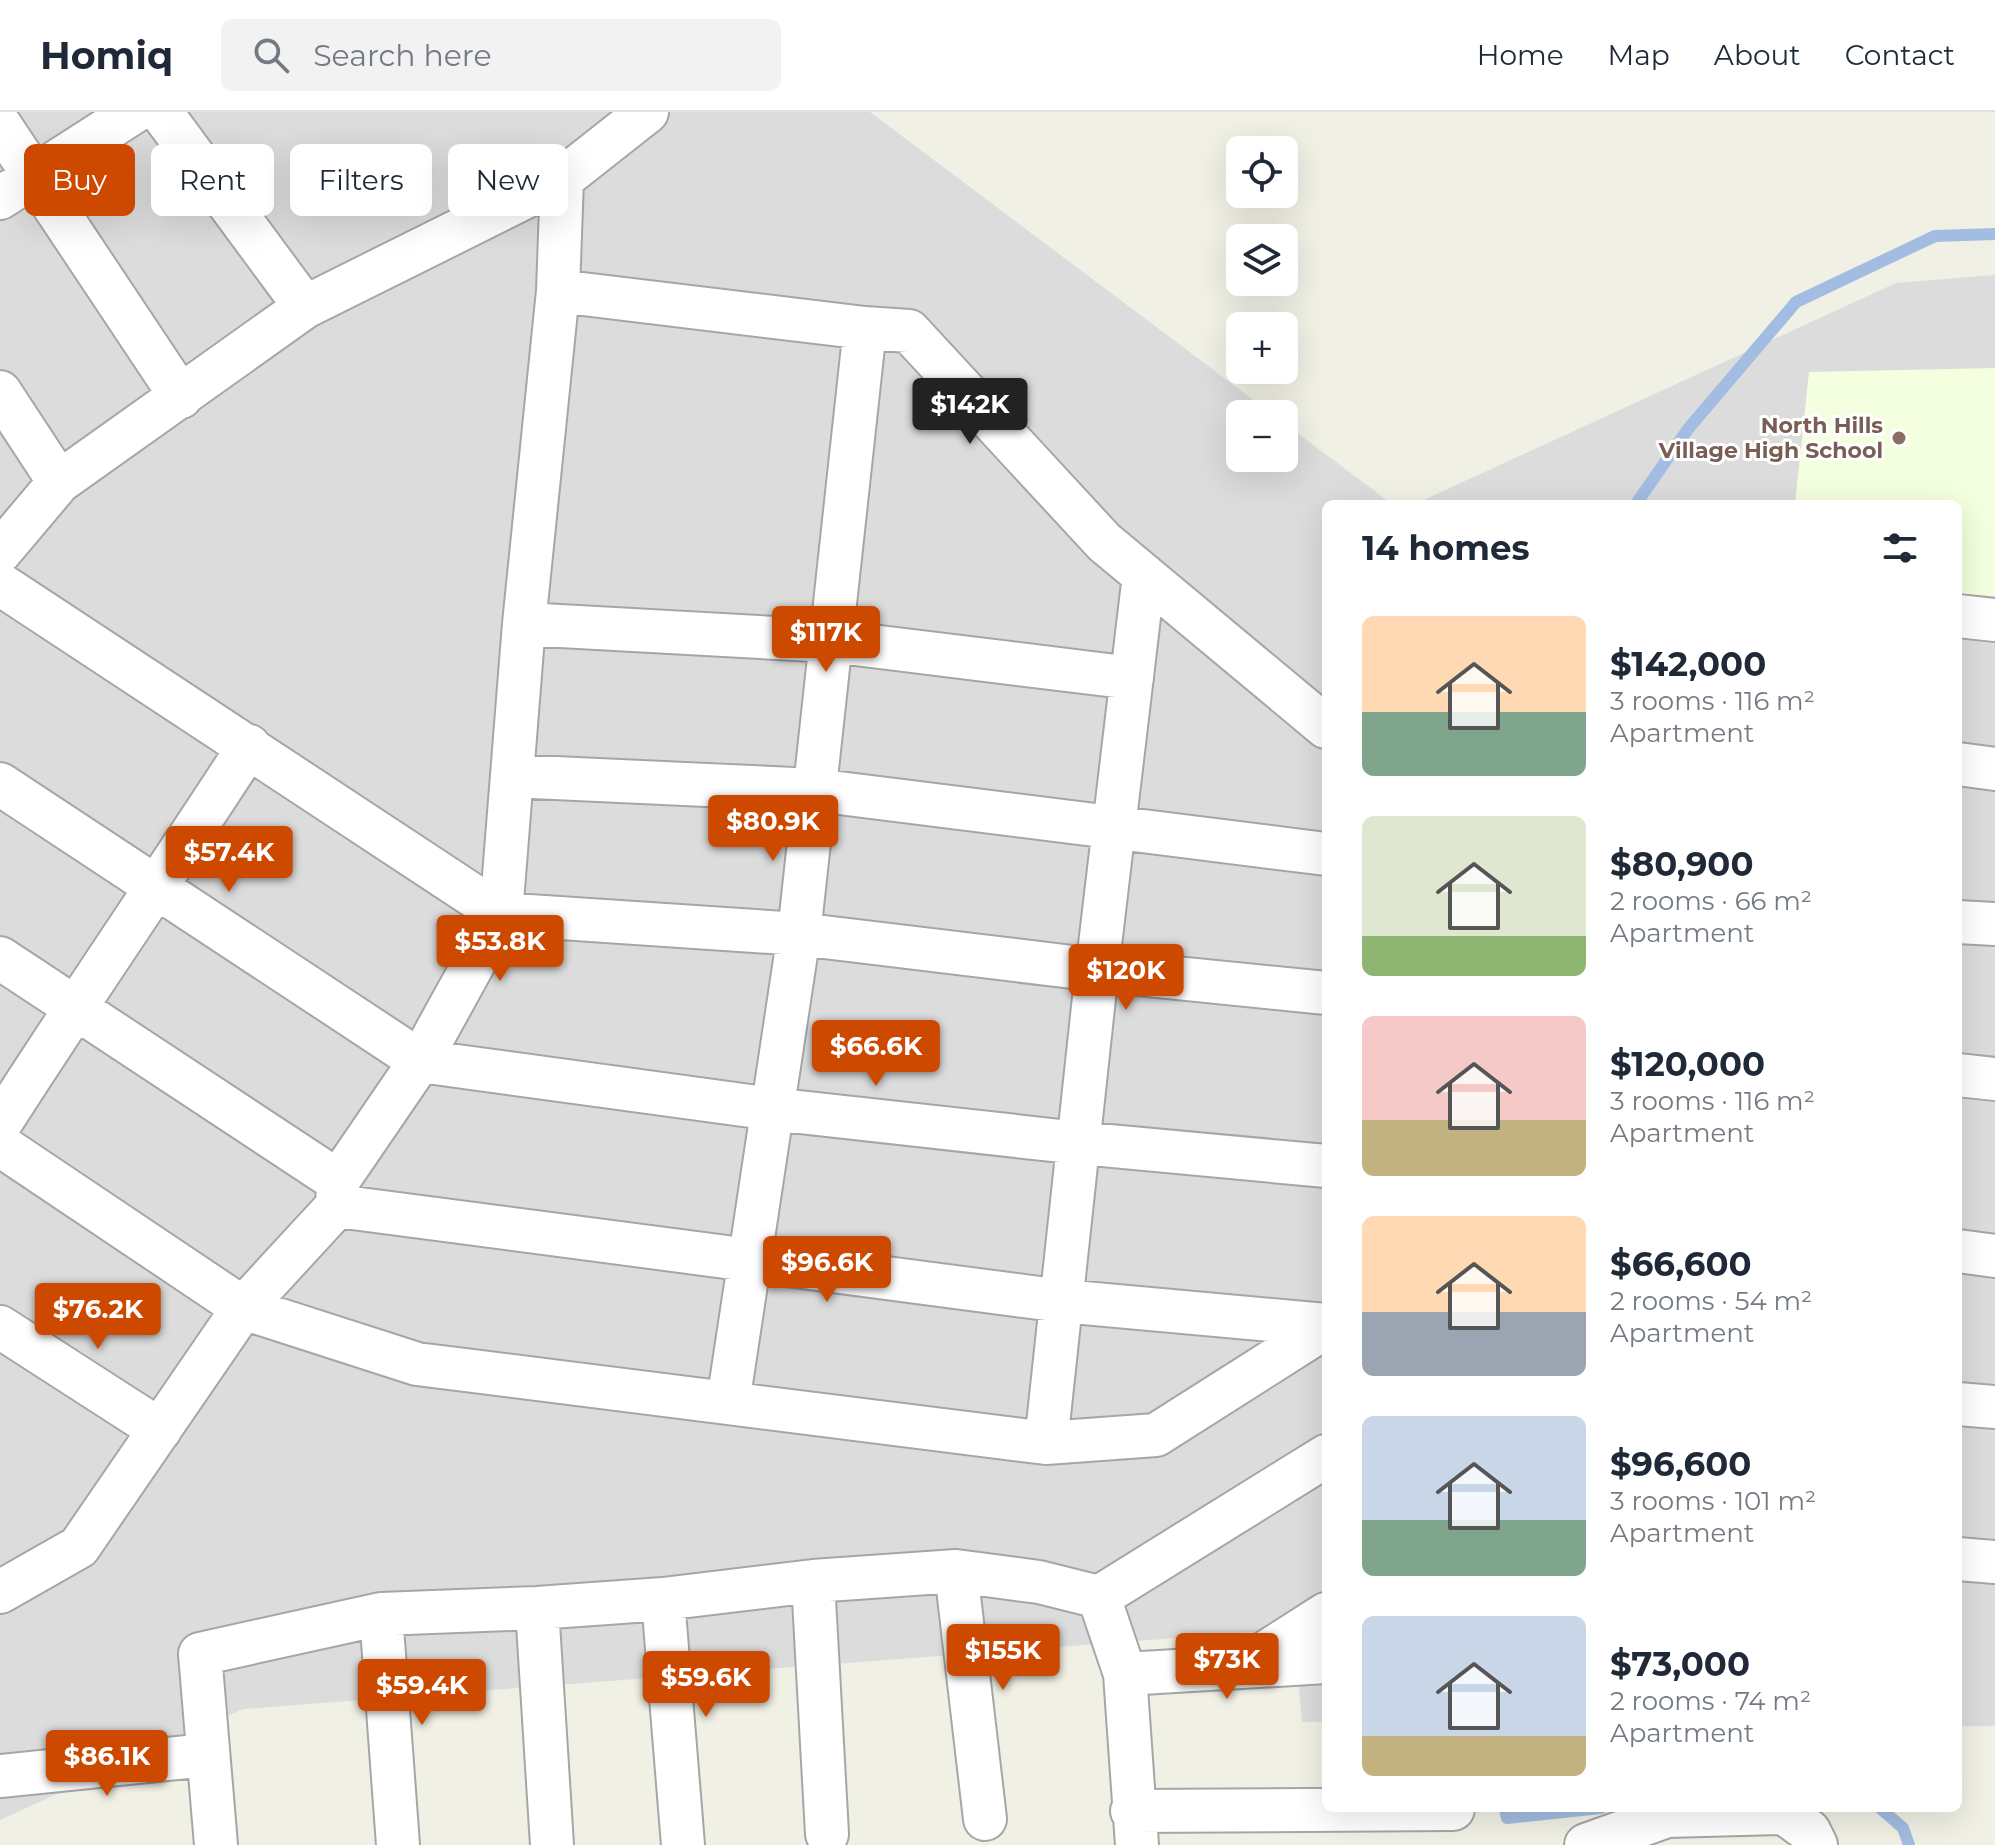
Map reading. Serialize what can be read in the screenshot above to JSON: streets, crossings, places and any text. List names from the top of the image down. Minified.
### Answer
{"places":["North Hills Village High School"],"page":{"header":"Homiq","search":"Search here","nav":["Home","Map","About","Contact"],"map_buttons":["+","−"],"chip":["Buy","Rent","Filters","New"],"price":["$142K","$117K","$80.9K","$57.4K","$53.8K","$120K","$66.6K","$96.6K","$76.2K","$155K","$73K","$59.6K","$59.4K","$86.1K"],"heading":"14 homes","list":[{"name":"$142,000","note":"3 rooms · 116 m² · Apartment"},{"name":"$80,900","note":"2 rooms · 66 m² · Apartment"},{"name":"$120,000","note":"3 rooms · 116 m² · Apartment"},{"name":"$66,600","note":"2 rooms · 54 m² · Apartment"},{"name":"$96,600","note":"3 rooms · 101 m² · Apartment"},{"name":"$73,000","note":"2 rooms · 74 m² · Apartment"}]}}
